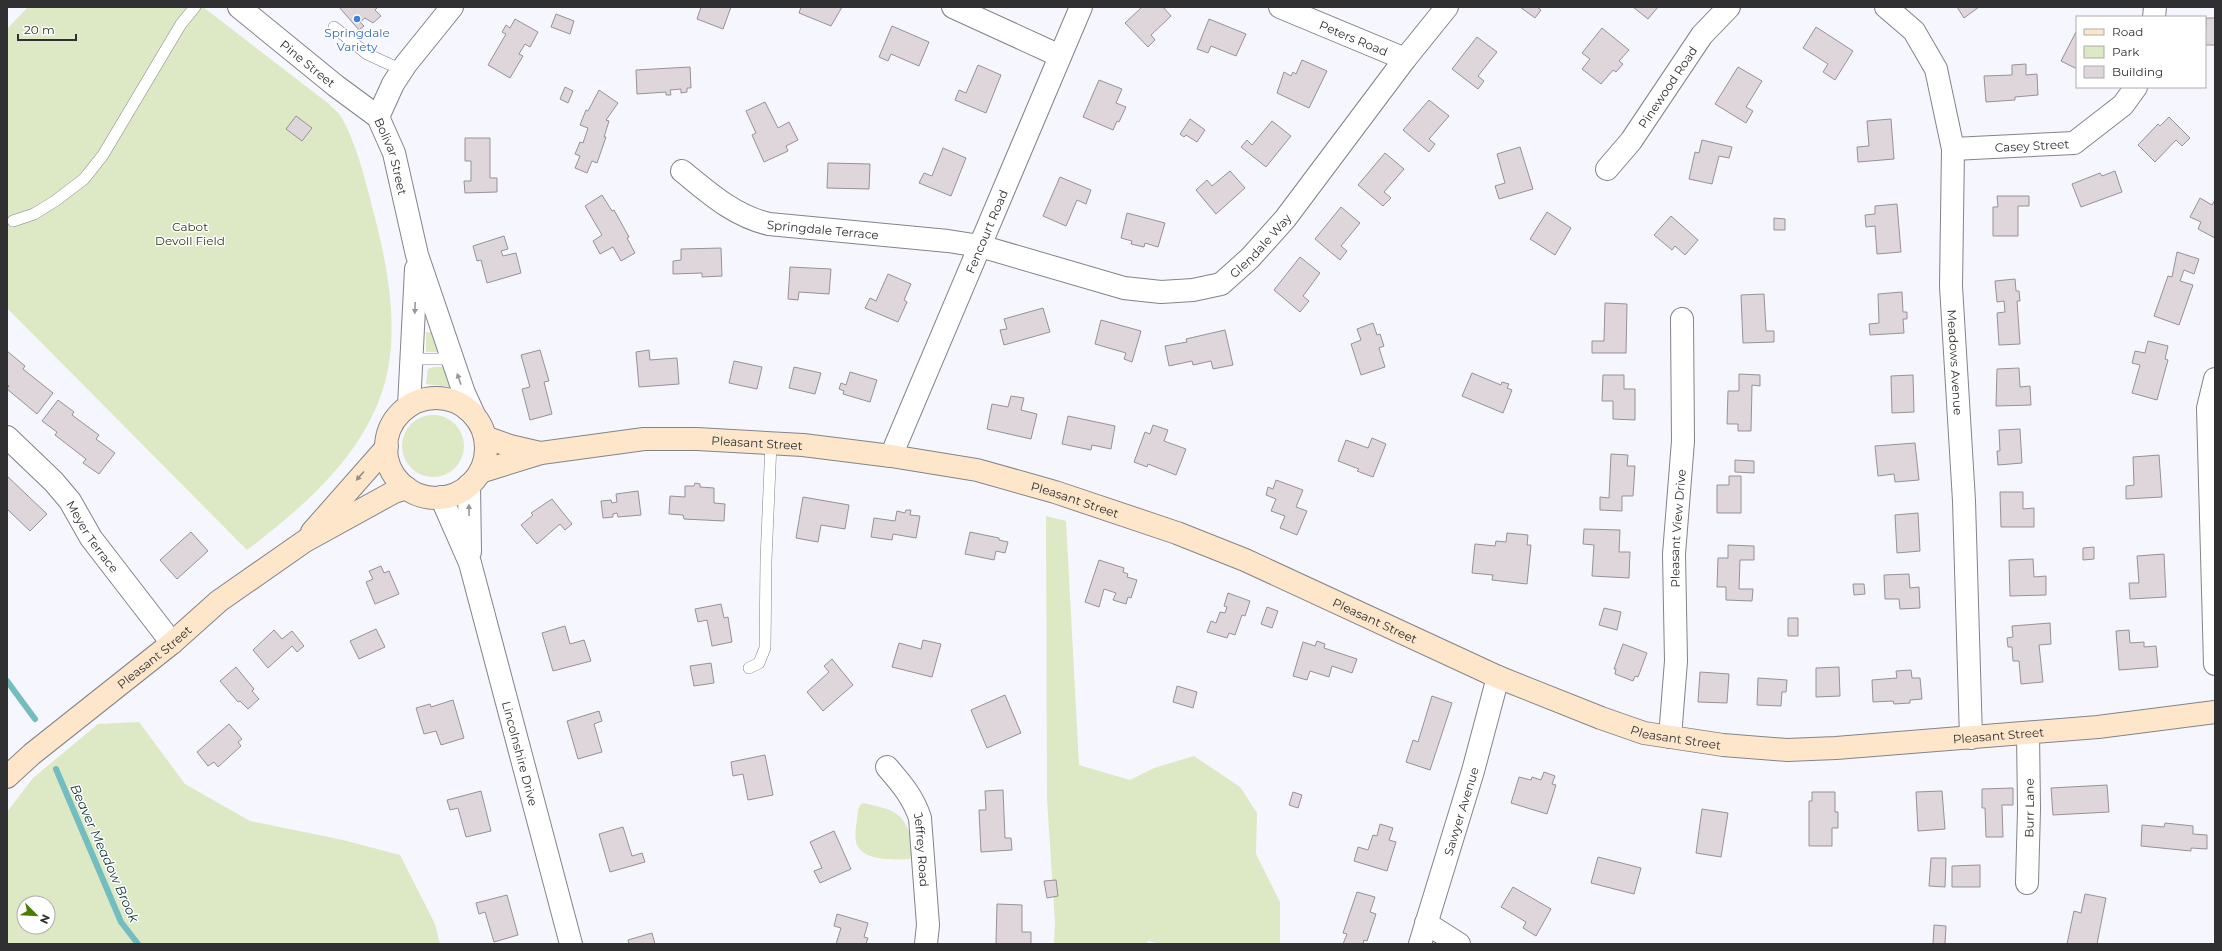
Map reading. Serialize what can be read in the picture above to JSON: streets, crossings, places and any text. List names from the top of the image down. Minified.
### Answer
{"streets":{"main road":["Pleasant Street"],"street":["Peters Road","Pine Street","Pinewood Road","Casey Street","Bolivar Street","Springdale Terrace","Fencourt Road","Glendale Way","Meadows Avenue","Pleasant View Drive","Meyer Terrace","Lincolnshire Drive","Burr Lane","Sawyer Avenue","Jeffrey Road"]},"crossings":[["Peters Road","Glendale Way"],["Pine Street","Bolivar Street"],["Casey Street","Meadows Avenue"],["Bolivar Street","Pleasant Street"],["Bolivar Street","Lincolnshire Drive"],["Springdale Terrace","Fencourt Road"],["Springdale Terrace","Glendale Way"],["Fencourt Road","Glendale Way"],["Fencourt Road","Pleasant Street"],["Meadows Avenue","Pleasant Street"],["Pleasant Street","Pleasant View Drive"],["Pleasant Street","Meyer Terrace"],["Pleasant Street","Lincolnshire Drive"],["Pleasant Street","Burr Lane"],["Pleasant Street","Sawyer Avenue"]],"water":["Beaver Meadow Brook"],"parks":["Cabot Devoll Field"],"places":["Springdale Variety"],"legend":["Road","Park","Building"],"scale_bar":"20 m","north":"bottom right"}
